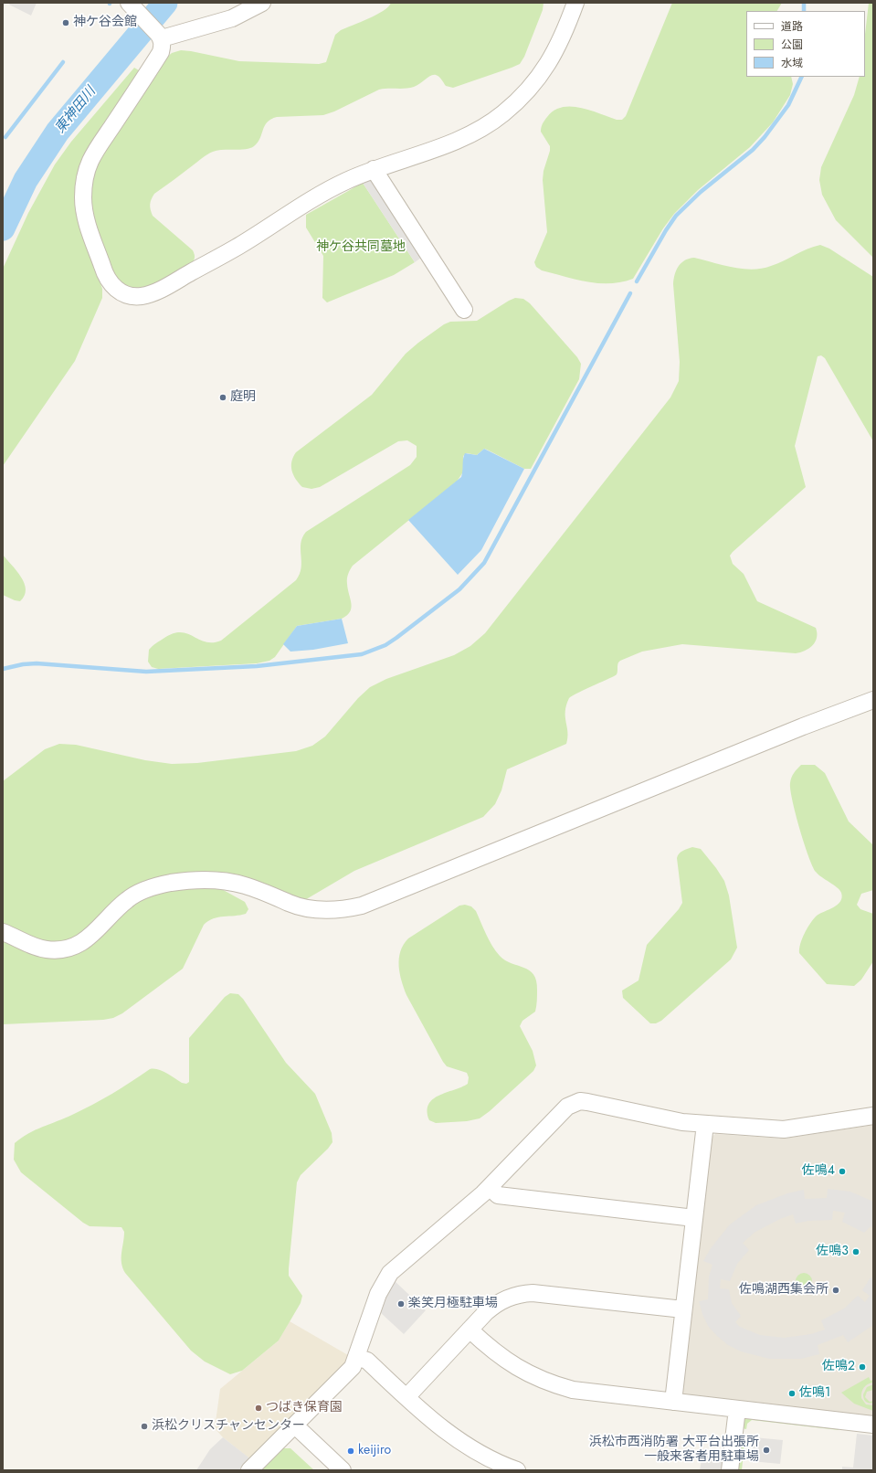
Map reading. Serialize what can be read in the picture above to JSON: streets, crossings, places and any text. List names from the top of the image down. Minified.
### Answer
{"water":["東神田川"],"parks":["神ケ谷共同墓地"],"places":["神ケ谷会館","庭明","佐鳴4","佐鳴3","佐鳴湖西集会所","楽笑月極駐車場","佐鳴2","佐鳴1","つばき保育園","浜松クリスチャンセンター","浜松市西消防署 大平台出張所 一般来客者用駐車場","keijiro"],"legend":["道路","公園","水域"]}
